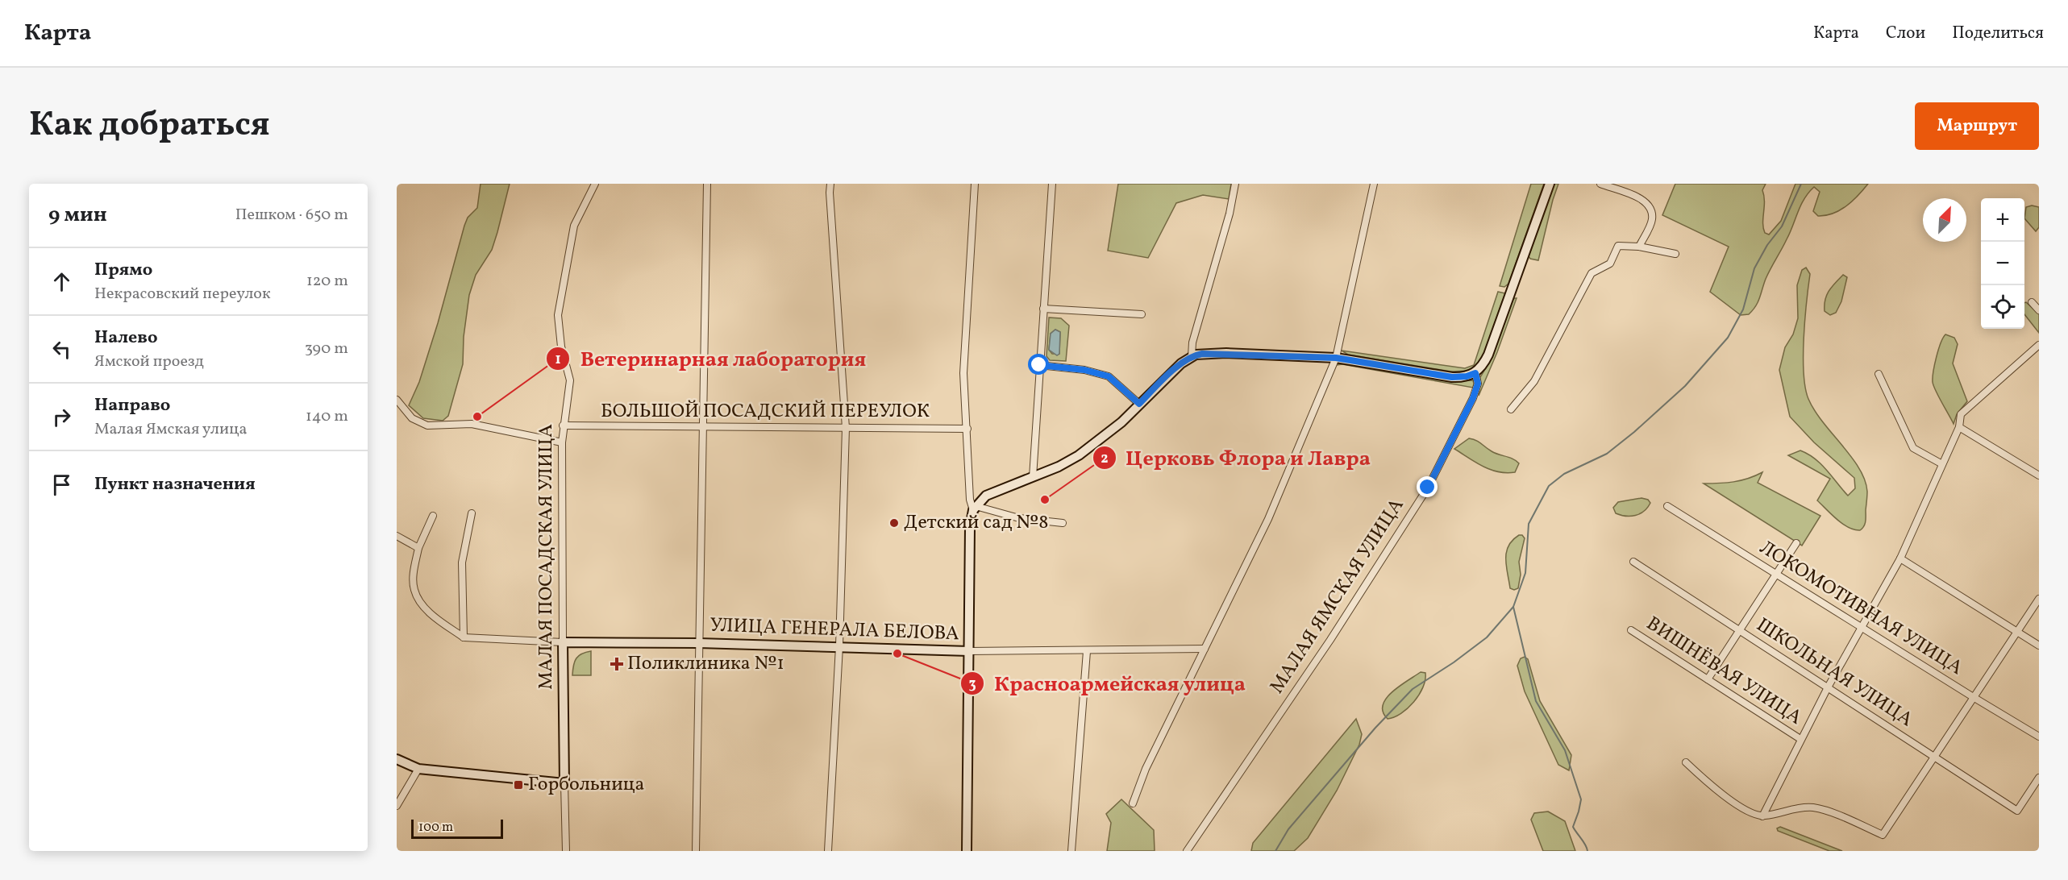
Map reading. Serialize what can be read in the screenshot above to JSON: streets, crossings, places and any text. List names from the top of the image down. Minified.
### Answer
{"streets":{"main road":["МАЛАЯ ПОСАДСКАЯ УЛИЦА","УЛИЦА ГЕНЕРАЛА БЕЛОВА"],"street":["БОЛЬШОЙ ПОСАДСКИЙ ПЕРЕУЛОК","МАЛАЯ ЯМСКАЯ УЛИЦА","ЛОКОМОТИВНАЯ УЛИЦА","ВИШНЁВАЯ УЛИЦА","ШКОЛЬНАЯ УЛИЦА"]},"crossings":[["БОЛЬШОЙ ПОСАДСКИЙ ПЕРЕУЛОК","МАЛАЯ ПОСАДСКАЯ УЛИЦА"],["МАЛАЯ ПОСАДСКАЯ УЛИЦА","УЛИЦА ГЕНЕРАЛА БЕЛОВА"]],"places":{"other":["Ветеринарная лаборатория","Церковь Флора и Лавра","Детский сад №8","Красноармейская улица"],"health":["Поликлиника №1"],"transit":["Горбольница"]},"scale_bar":"100 m","north":"top right","page":{"header":"Карта","nav":["Карта","Слои","Поделиться"],"title":"Как добраться","buttons":"Маршрут","heading":["9 мин","Пешком · 650 m"],"map_buttons":["+","−"],"list":[["Прямо","Некрасовский переулок","120 m"],["Налево","Ямской проезд","390 m"],["Направо","Малая Ямская улица","140 m"],"Пункт назначения"],"scale":"100 m"}}
